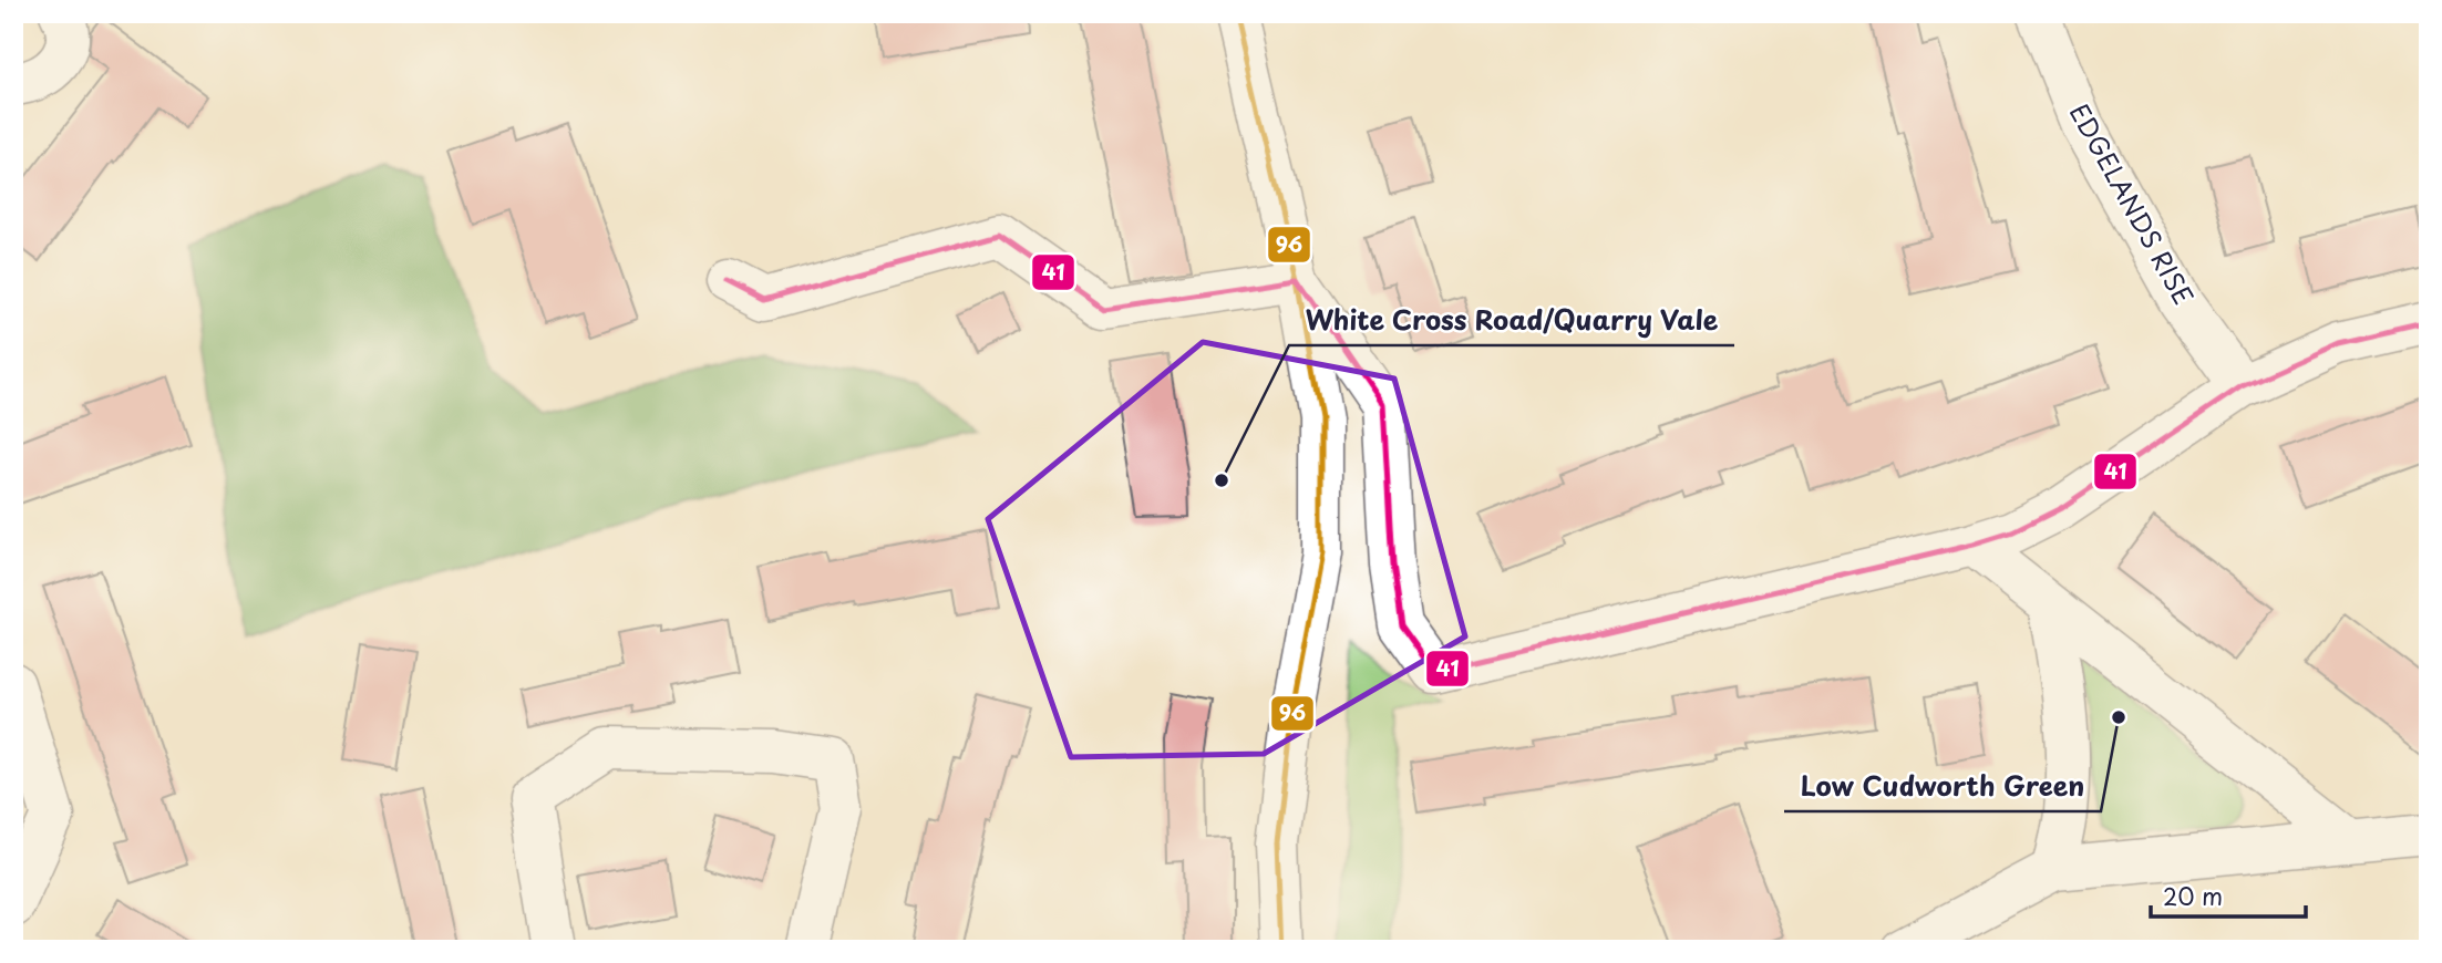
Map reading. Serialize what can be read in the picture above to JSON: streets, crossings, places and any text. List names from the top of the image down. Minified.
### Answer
{"streets":{"street":["EDGELANDS RISE"]},"places":["White Cross Road/Quarry Vale","Low Cudworth Green"],"lines":["transit line 96","transit line 41"],"scale_bar":"20 m"}
